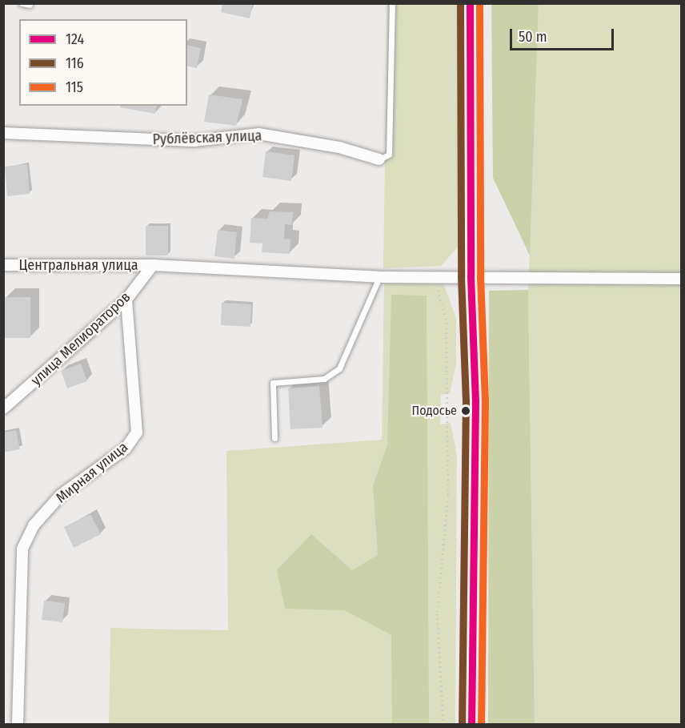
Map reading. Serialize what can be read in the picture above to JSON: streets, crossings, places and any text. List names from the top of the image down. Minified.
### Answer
{"streets":{"street":["Рублёвская улица","Центральная улица","улица Мелиораторов","Мирная улица"]},"crossings":[["Центральная улица","улица Мелиораторов"],["улица Мелиораторов","Мирная улица"]],"places":["Подосье"],"lines":["transit line 124","transit line 116","transit line 115"],"legend":["124","116","115"],"scale_bar":"50 m"}
